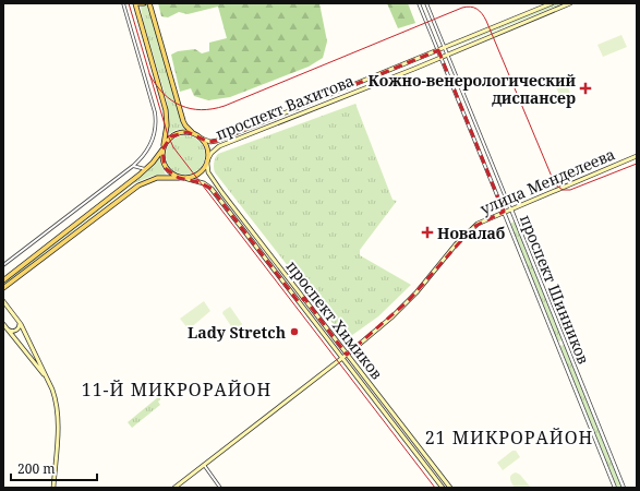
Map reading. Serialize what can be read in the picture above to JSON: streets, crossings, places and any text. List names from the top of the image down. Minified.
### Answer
{"streets":{"main road":["проспект Вахитова","улица Менделеева","проспект Химиков"],"street":["проспект Шинников"]},"crossings":[["проспект Вахитова","проспект Шинников"],["проспект Вахитова","проспект Химиков"],["улица Менделеева","проспект Шинников"],["улица Менделеева","проспект Химиков"]],"districts":["11-Й МИКРОРАЙОН","21 МИКРОРАЙОН"],"places":{"health":["Кожно-венерологический диспансер","Новалаб"],"other":["Lady Stretch"]},"scale_bar":"200 m"}
